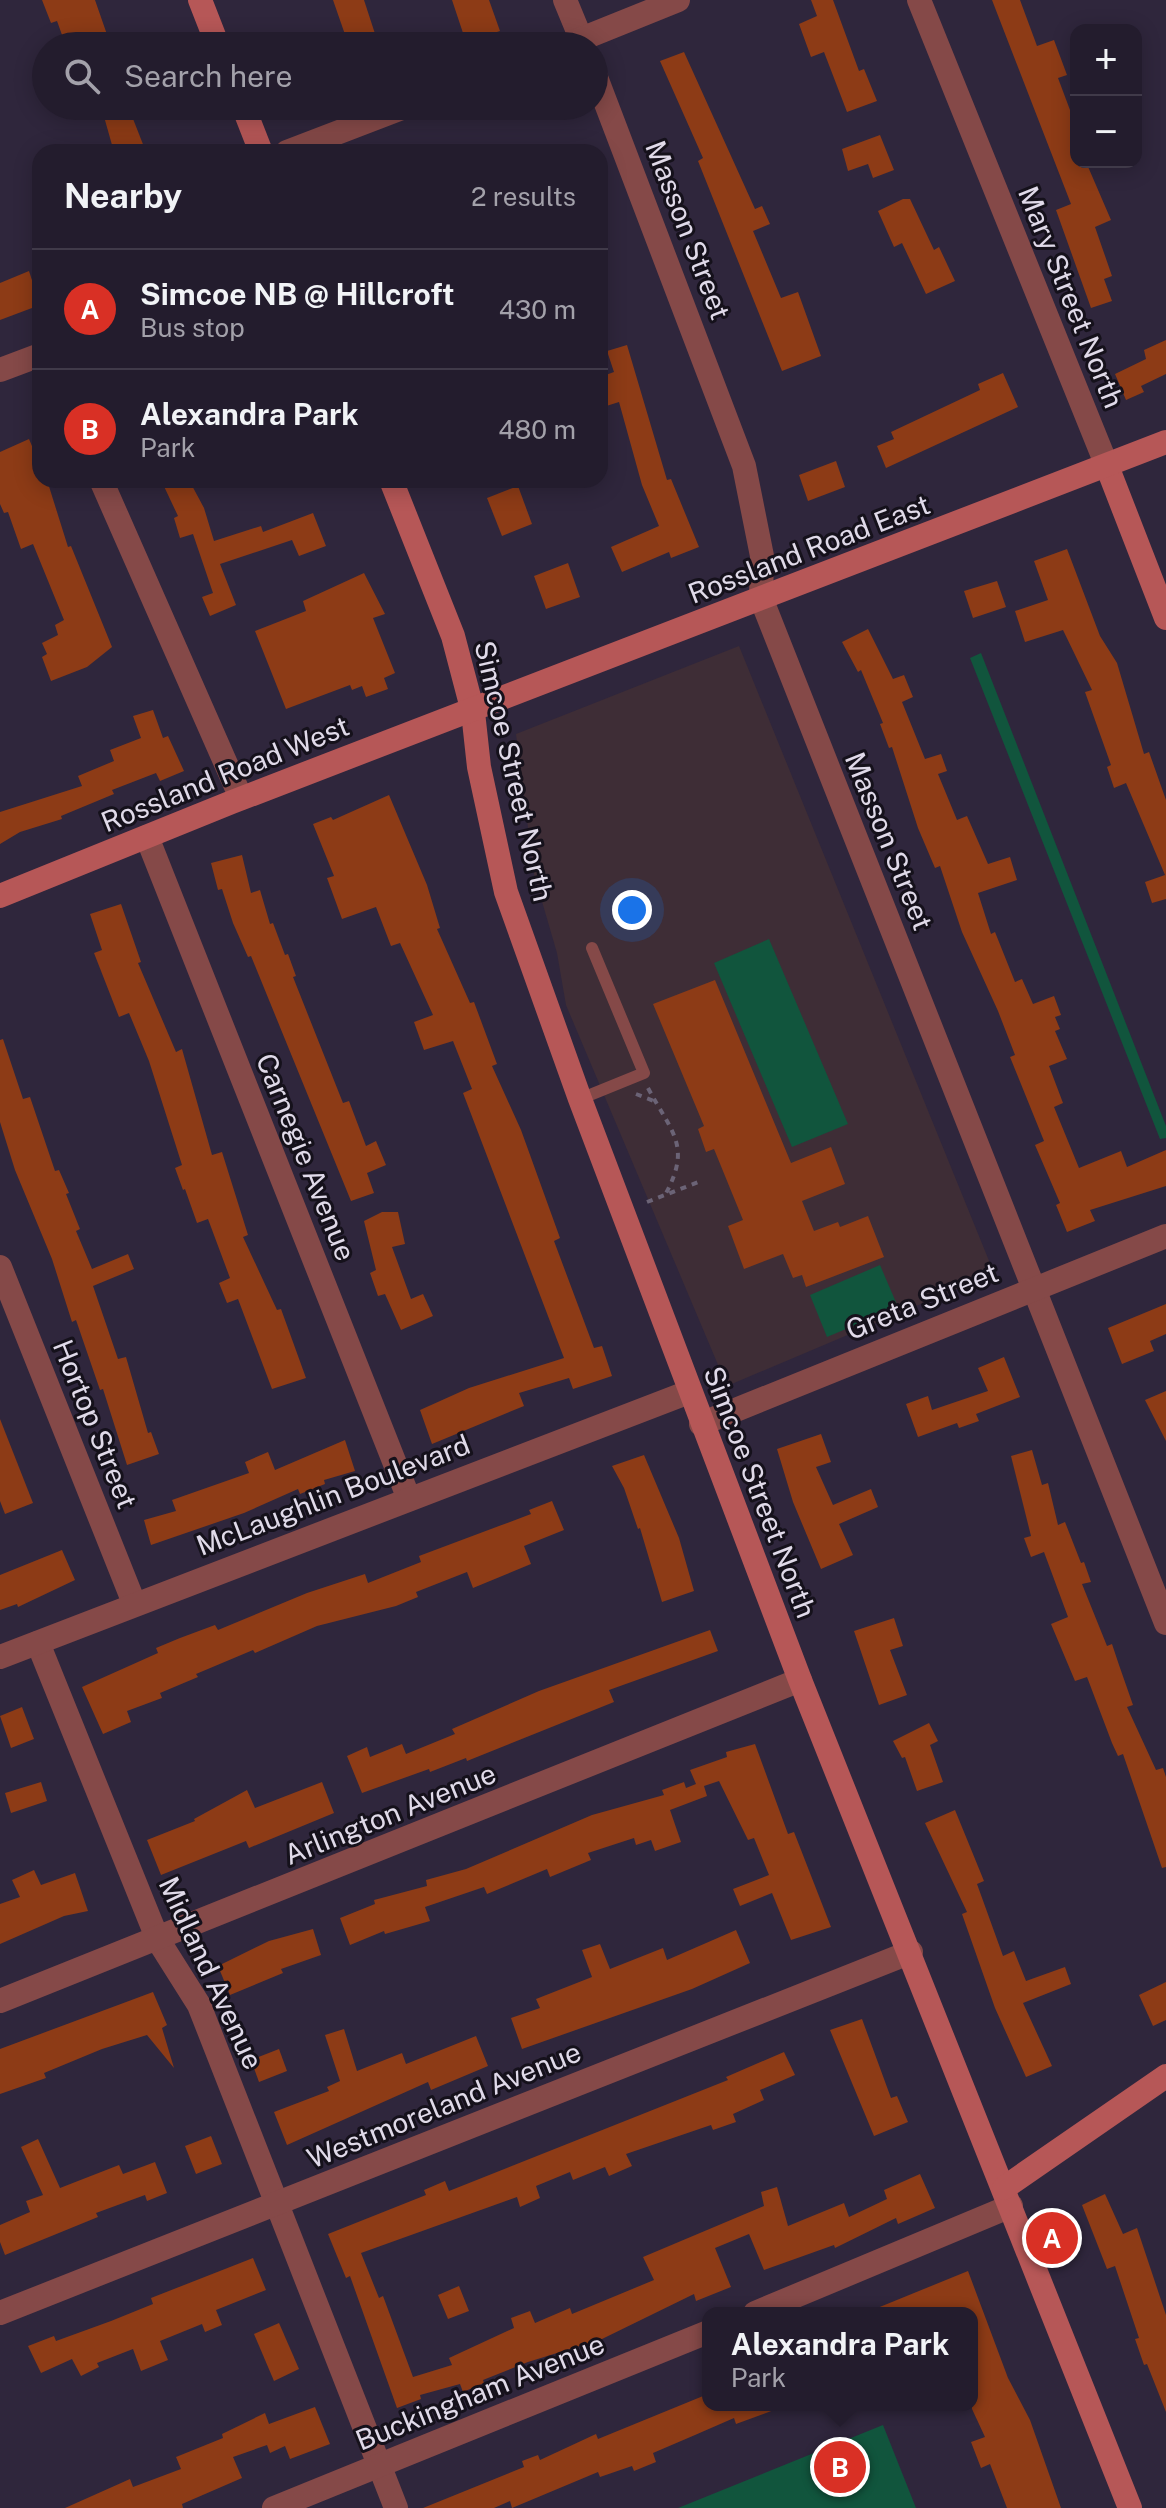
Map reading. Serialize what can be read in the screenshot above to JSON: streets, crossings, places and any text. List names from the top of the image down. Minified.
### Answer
{"streets":{"main road":["Mary Street North","Rossland Road East","Simcoe Street North","Rossland Road West"],"street":["Masson Street","Carnegie Avenue","Greta Street","Hortop Street","McLaughlin Boulevard","Arlington Avenue","Midland Avenue","Westmoreland Avenue","Buckingham Avenue"]},"crossings":[["Masson Street","Rossland Road East"],["Masson Street","Greta Street"],["Mary Street North","Rossland Road East"],["Rossland Road East","Simcoe Street North"],["Rossland Road East","Rossland Road West"],["Simcoe Street North","Rossland Road West"],["Simcoe Street North","Greta Street"],["Simcoe Street North","McLaughlin Boulevard"],["Simcoe Street North","Arlington Avenue"],["Simcoe Street North","Westmoreland Avenue"],["Rossland Road West","Carnegie Avenue"],["Carnegie Avenue","McLaughlin Boulevard"],["Hortop Street","McLaughlin Boulevard"],["McLaughlin Boulevard","Midland Avenue"],["Arlington Avenue","Midland Avenue"],["Midland Avenue","Westmoreland Avenue"],["Midland Avenue","Buckingham Avenue"]],"page":{"map_buttons":["+","−"],"search":"Search here","heading":["Nearby","2 results"],"list":[{"mark":"A","name":"Simcoe NB @ Hillcroft","note":"Bus stop","value":"430 m"},{"mark":"B","name":"Alexandra Park","note":"Park","value":"480 m"}],"pins":["A","B"],"popup":["Alexandra Park","Park"]}}
